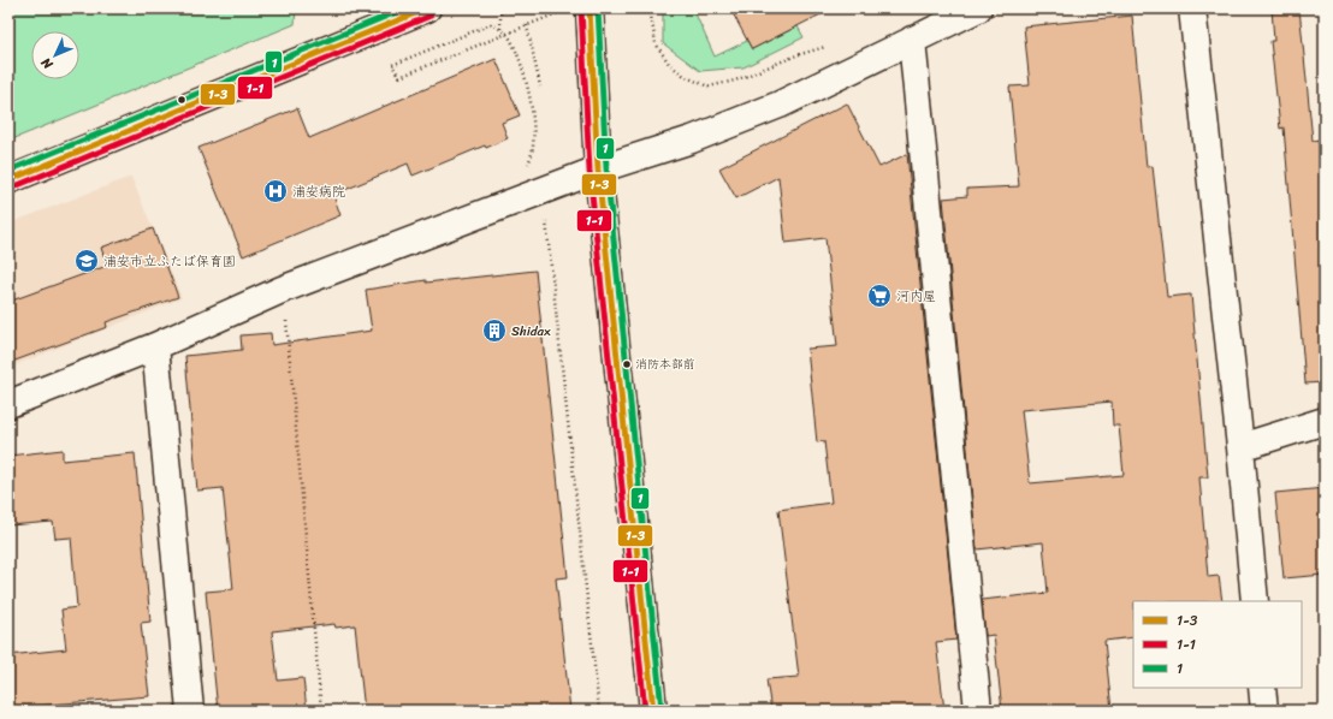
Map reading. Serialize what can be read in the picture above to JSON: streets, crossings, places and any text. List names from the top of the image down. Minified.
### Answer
{"places":{"hospital":["浦安病院"],"school or university":["浦安市立ふたば保育園"],"supermarket":["河内屋"],"building":["Shidax"],"other":["消防本部前"]},"lines":["transit line 1-3","transit line 1-1","transit line 1"],"legend":["1-3","1-1","1"],"north":"bottom left"}
